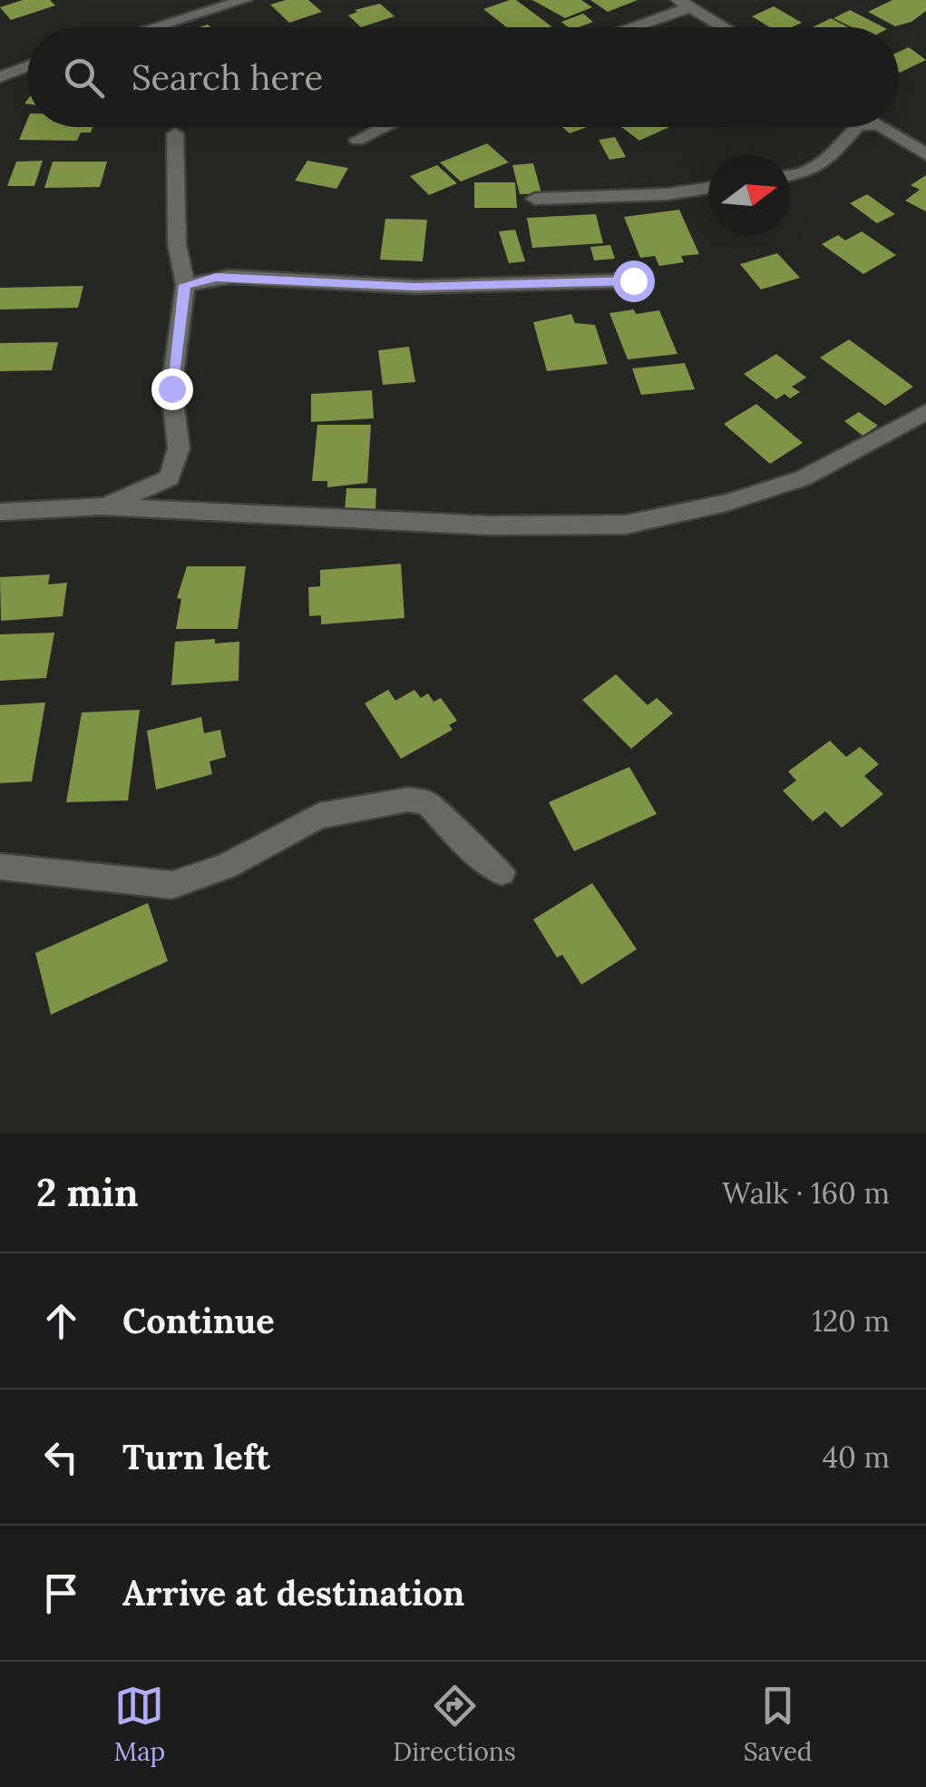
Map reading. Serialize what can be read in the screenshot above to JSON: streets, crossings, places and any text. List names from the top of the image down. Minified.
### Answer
{"north":"right","page":{"search":"Search here","heading":["2 min","Walk · 160 m"],"list":[["Continue","120 m"],["Turn left","40 m"],"Arrive at destination"],"nav":["Map","Directions","Saved"]}}
